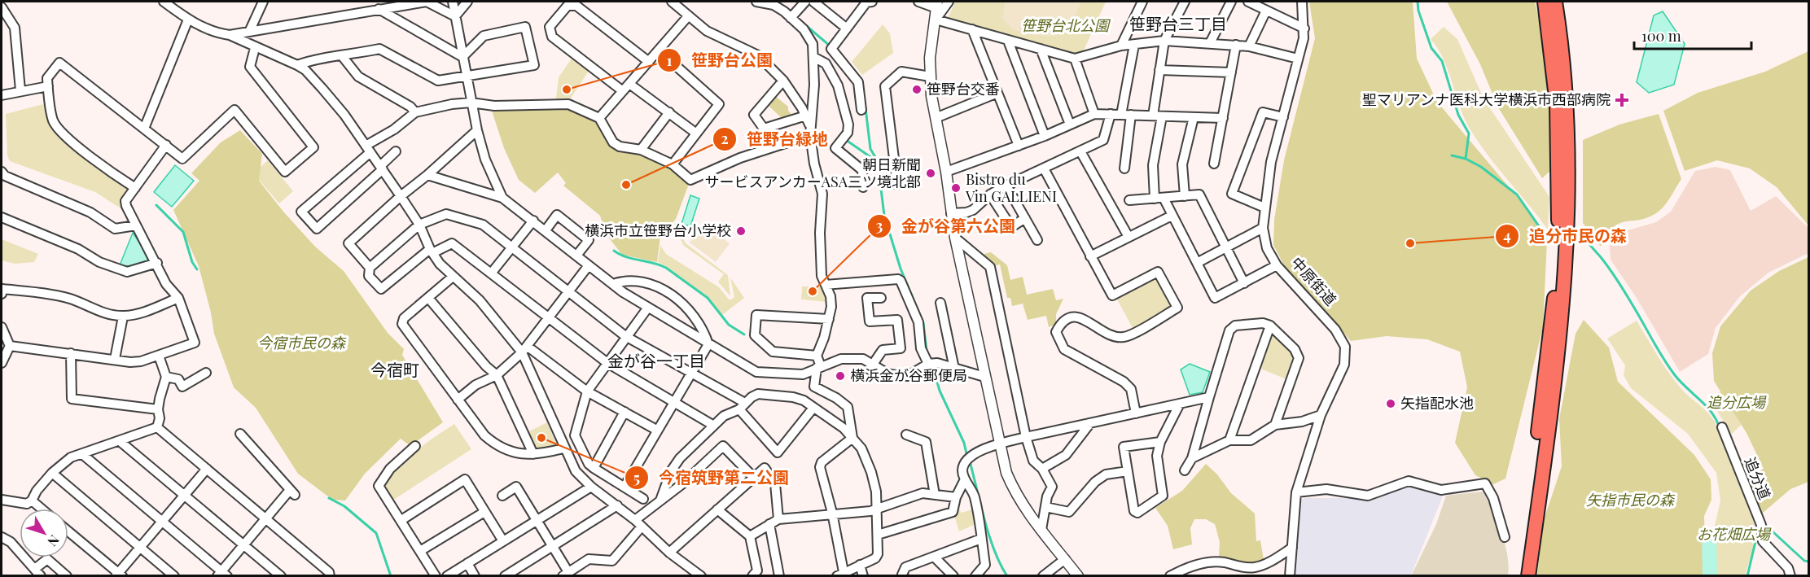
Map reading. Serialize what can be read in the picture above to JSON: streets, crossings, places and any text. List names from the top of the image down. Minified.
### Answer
{"streets":{"street":["中原街道","追分道"]},"districts":["笹野台三丁目","金が谷一丁目","今宿町"],"parks":["笹野台北公園","今宿市民の森","追分広場","矢指市民の森","お花畑広場"],"places":{"other":["笹野台公園","笹野台交番","朝日新聞 サービスアンカーASA三ツ境北部","笹野台緑地","Bistro du Vin GALLIENI","横浜市立笹野台小学校","追分市民の森","金が谷第六公園","横浜金が谷郵便局","矢指配水池","今宿筑野第二公園"],"health":["聖マリアンナ医科大学横浜市西部病院"]},"scale_bar":"100 m","north":"bottom right"}
